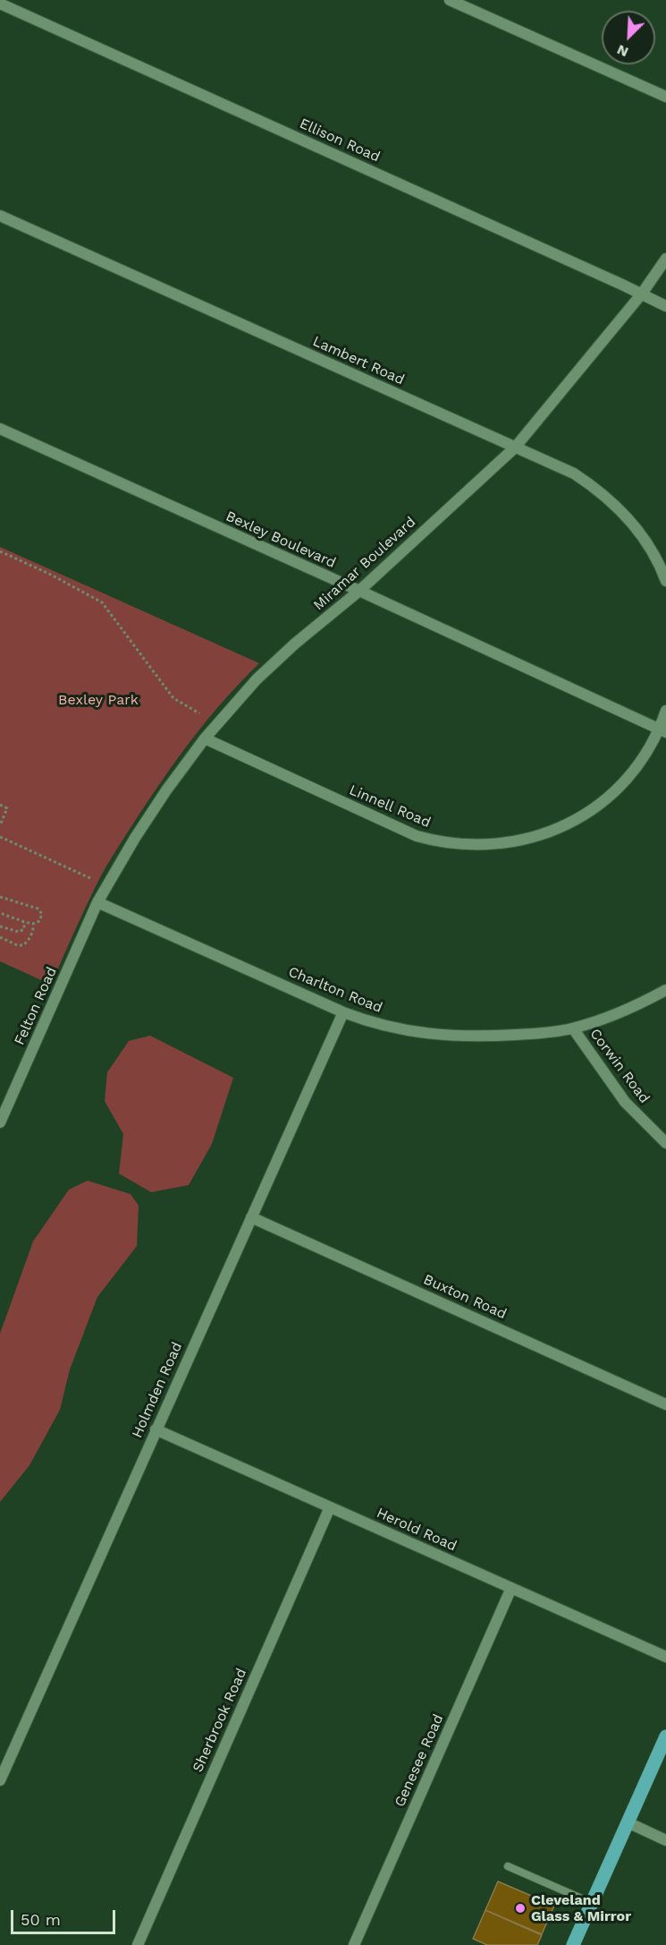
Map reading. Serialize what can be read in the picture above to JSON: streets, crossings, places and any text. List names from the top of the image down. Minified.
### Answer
{"streets":{"street":["Ellison Road","Lambert Road","Bexley Boulevard","Miramar Boulevard","Linnell Road","Charlton Road","Felton Road","Corwin Road","Buxton Road","Holmden Road","Herold Road","Sherbrook Road","Genesee Road"]},"crossings":[["Ellison Road","Miramar Boulevard"],["Lambert Road","Miramar Boulevard"],["Bexley Boulevard","Miramar Boulevard"],["Bexley Boulevard","Linnell Road"],["Miramar Boulevard","Linnell Road"],["Miramar Boulevard","Charlton Road"],["Miramar Boulevard","Felton Road"],["Charlton Road","Felton Road"],["Charlton Road","Corwin Road"],["Charlton Road","Holmden Road"],["Buxton Road","Holmden Road"],["Holmden Road","Herold Road"],["Herold Road","Sherbrook Road"],["Herold Road","Genesee Road"]],"parks":["Bexley Park"],"places":["Cleveland Glass & Mirror"],"scale_bar":"50 m","north":"bottom left"}
